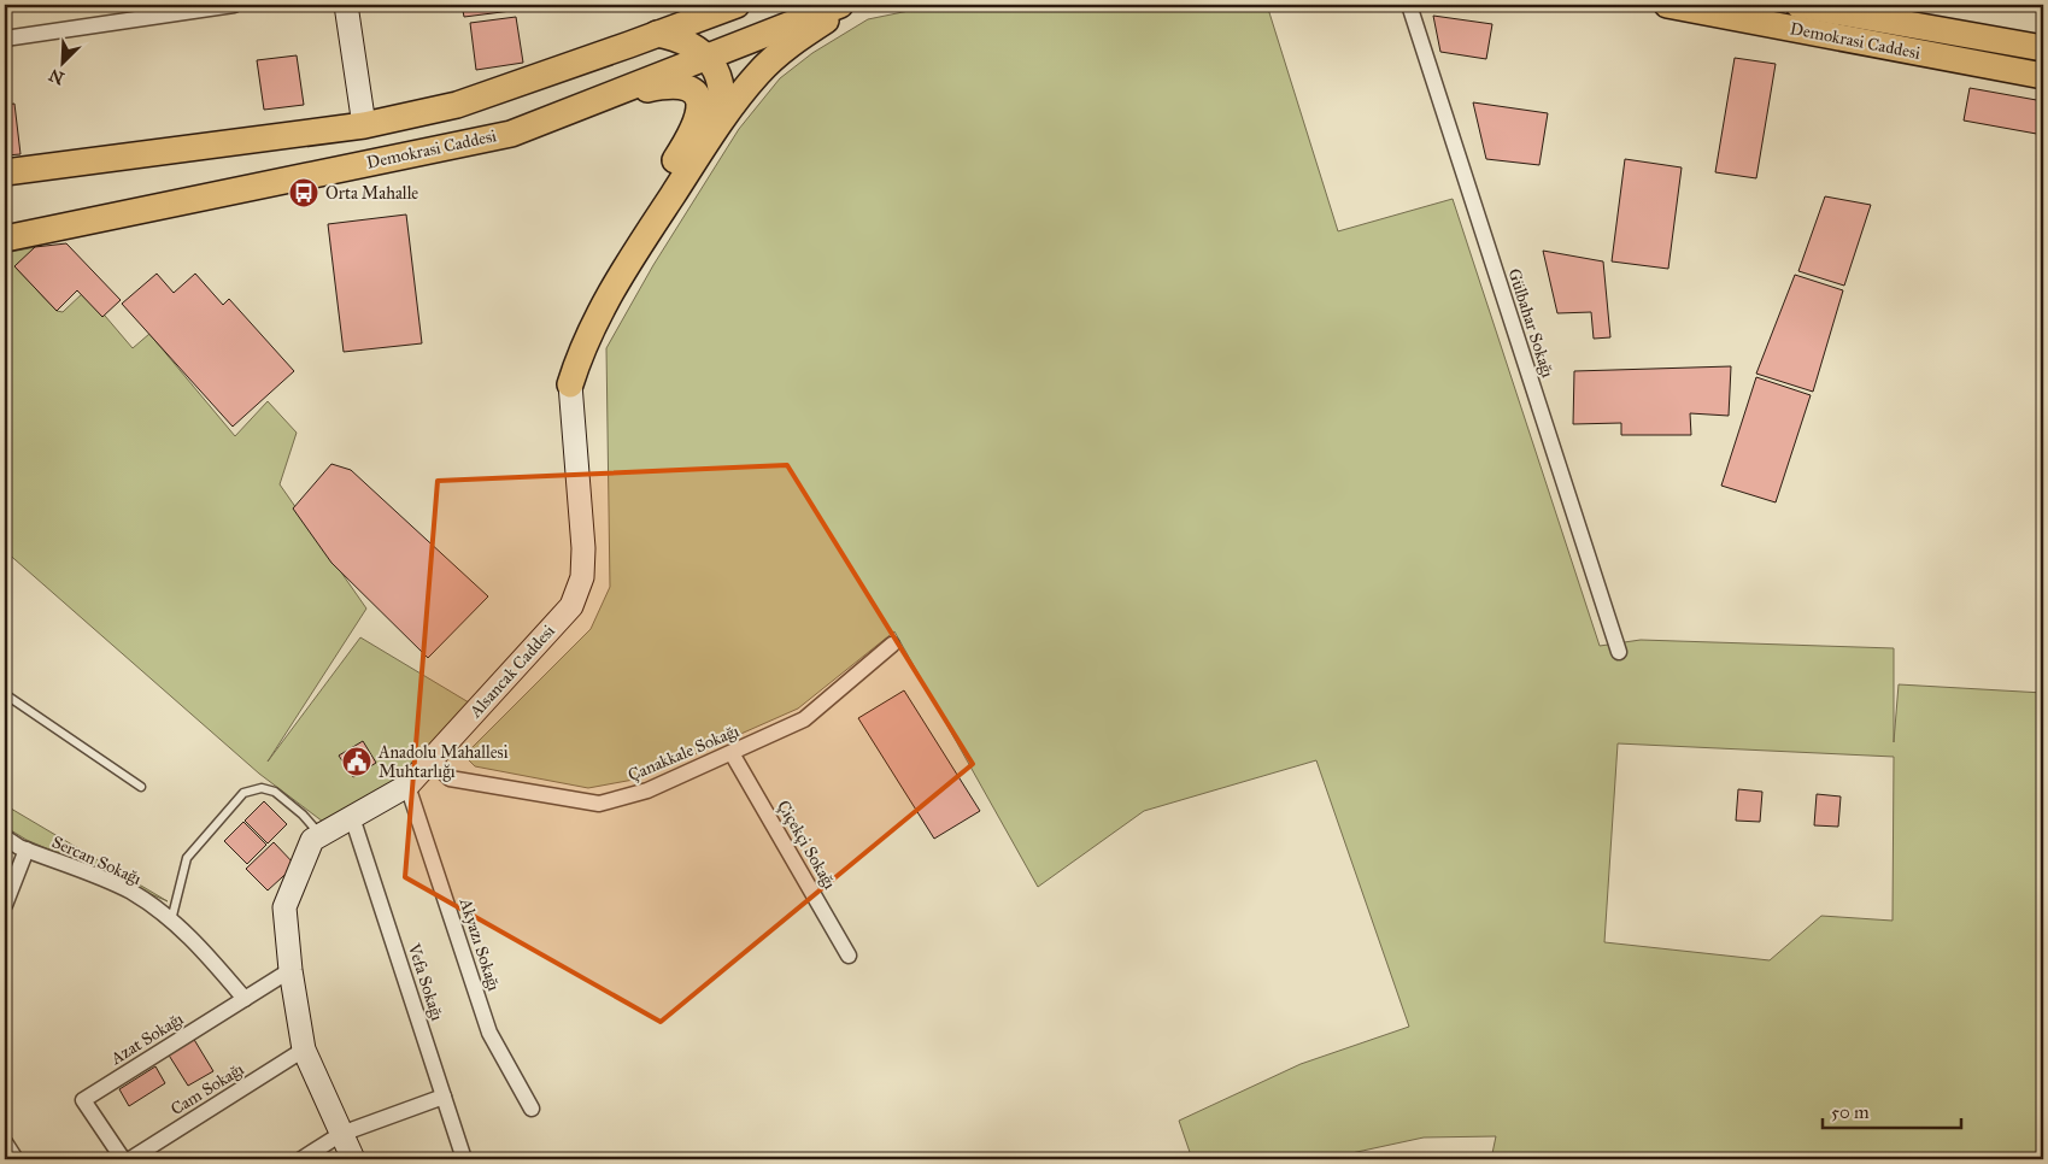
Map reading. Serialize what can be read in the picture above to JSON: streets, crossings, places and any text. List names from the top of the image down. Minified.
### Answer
{"streets":{"main road":["Demokrasi Caddesi"],"street":["Gülbahar Sokağı","Alsancak Caddesi","Çanakkale Sokağı","Çiçekçi Sokağı","Sercan Sokağı","Akyazı Sokağı","Vefa Sokağı","Azat Sokağı","Cam Sokağı"]},"crossings":[["Alsancak Caddesi","Çanakkale Sokağı"],["Alsancak Caddesi","Akyazı Sokağı"],["Alsancak Caddesi","Vefa Sokağı"],["Alsancak Caddesi","Azat Sokağı"],["Alsancak Caddesi","Cam Sokağı"],["Çanakkale Sokağı","Çiçekçi Sokağı"],["Sercan Sokağı","Azat Sokağı"]],"places":{"bus stop":["Orta Mahalle"],"public building":["Anadolu Mahallesi Muhtarlığı"]},"scale_bar":"50 m","north":"bottom left"}
